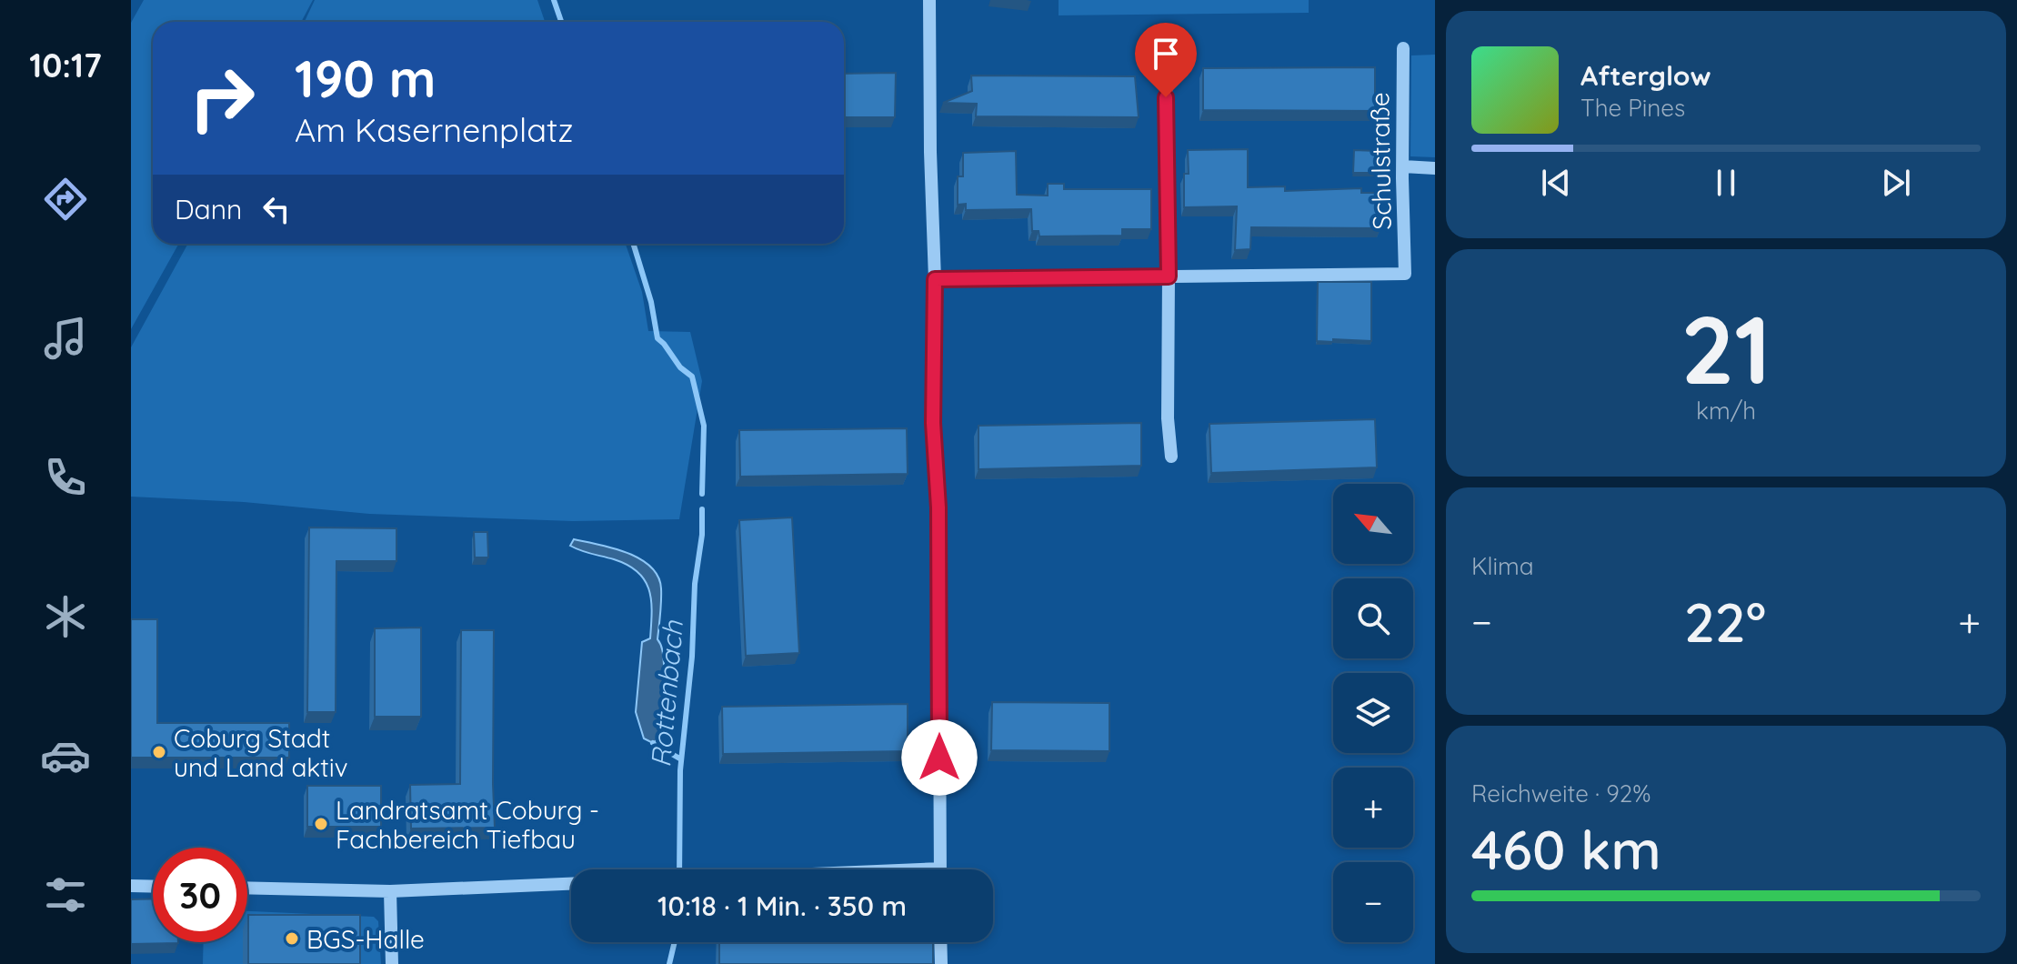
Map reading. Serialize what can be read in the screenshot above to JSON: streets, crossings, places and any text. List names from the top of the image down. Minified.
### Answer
{"streets":{"street":["Schulstraße"]},"water":["Rottenbach"],"places":["Coburg Stadt und Land aktiv","Landratsamt Coburg - Fachbereich Tiefbau","BGS-Halle"],"north":"top left","page":{"tabs":"10:17","turn":["190 m","Am Kasernenplatz"],"song":["Afterglow","The Pines"],"then":"Dann","tile":[["21","km/h"],"Klima",["Reichweite · 92%","460 km"]],"map_buttons":["+","−"],"heat":["−","22°","+"],"limit":"30","trip":"10:18 · 1 Min. · 350 m"}}
